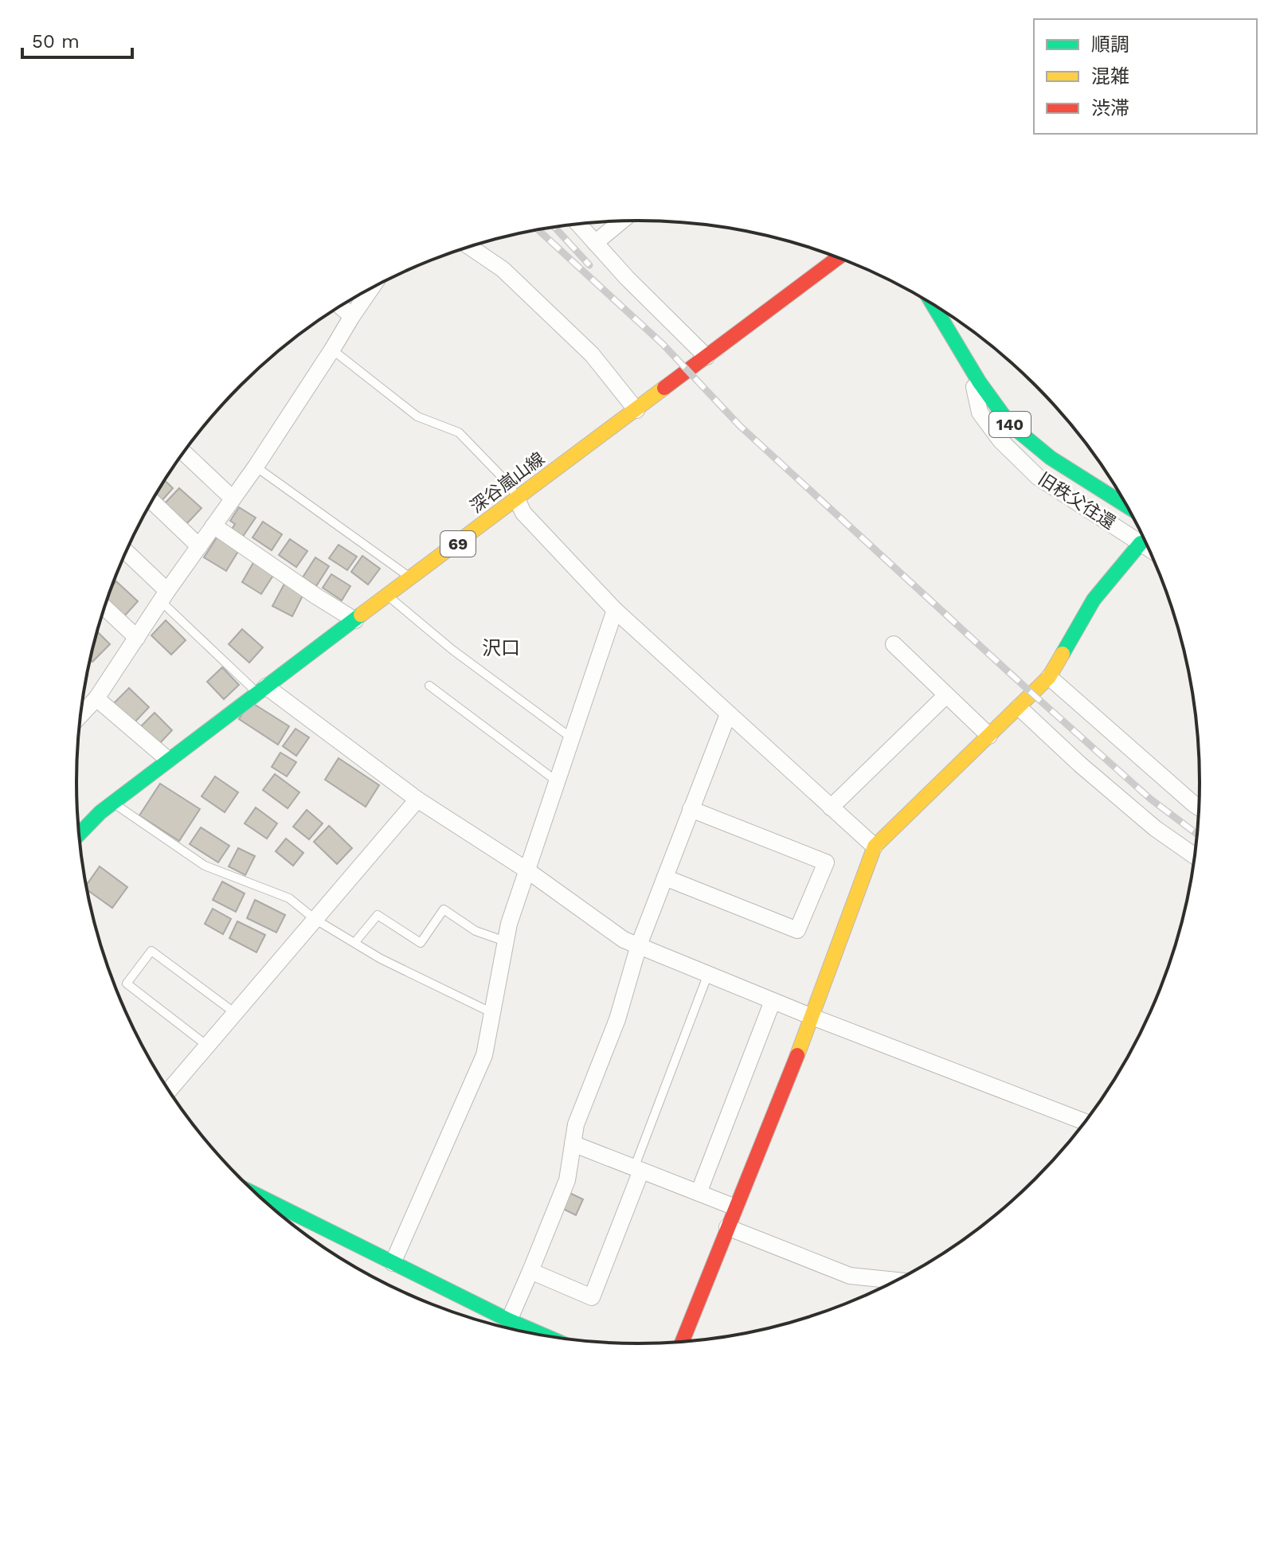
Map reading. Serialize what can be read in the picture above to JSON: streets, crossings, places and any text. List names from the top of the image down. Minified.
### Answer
{"streets":{"main road":["140","深谷嵐山線","69"],"street":["旧秩父往還"]},"crossings":[["140","旧秩父往還"]],"districts":["沢口"],"legend":["順調","混雑","渋滞"],"scale_bar":"50 m"}
